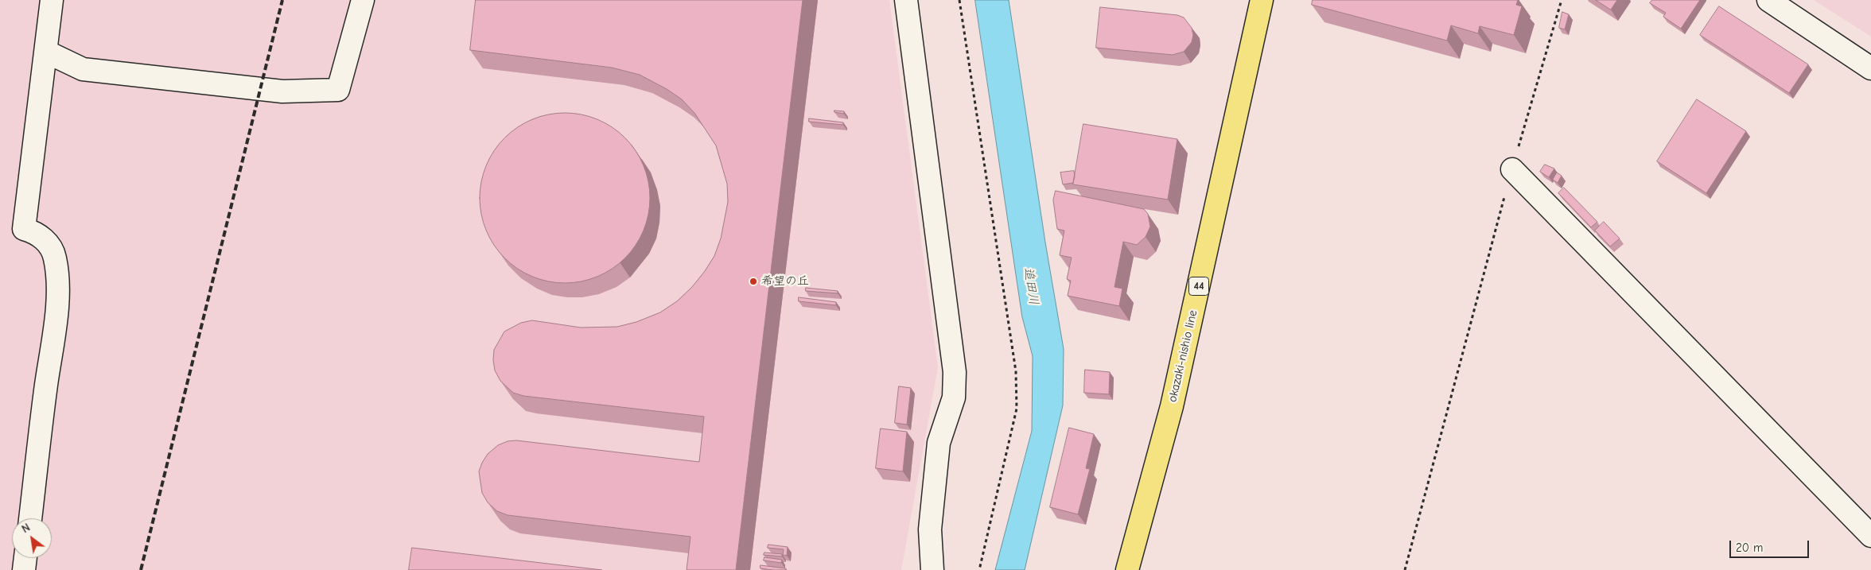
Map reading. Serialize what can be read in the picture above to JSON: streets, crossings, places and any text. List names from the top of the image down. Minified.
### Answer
{"streets":{"main road":["44","okazaki-nishio line"]},"water":["追田川"],"places":["希望の丘"],"scale_bar":"20 m","north":"top left"}
